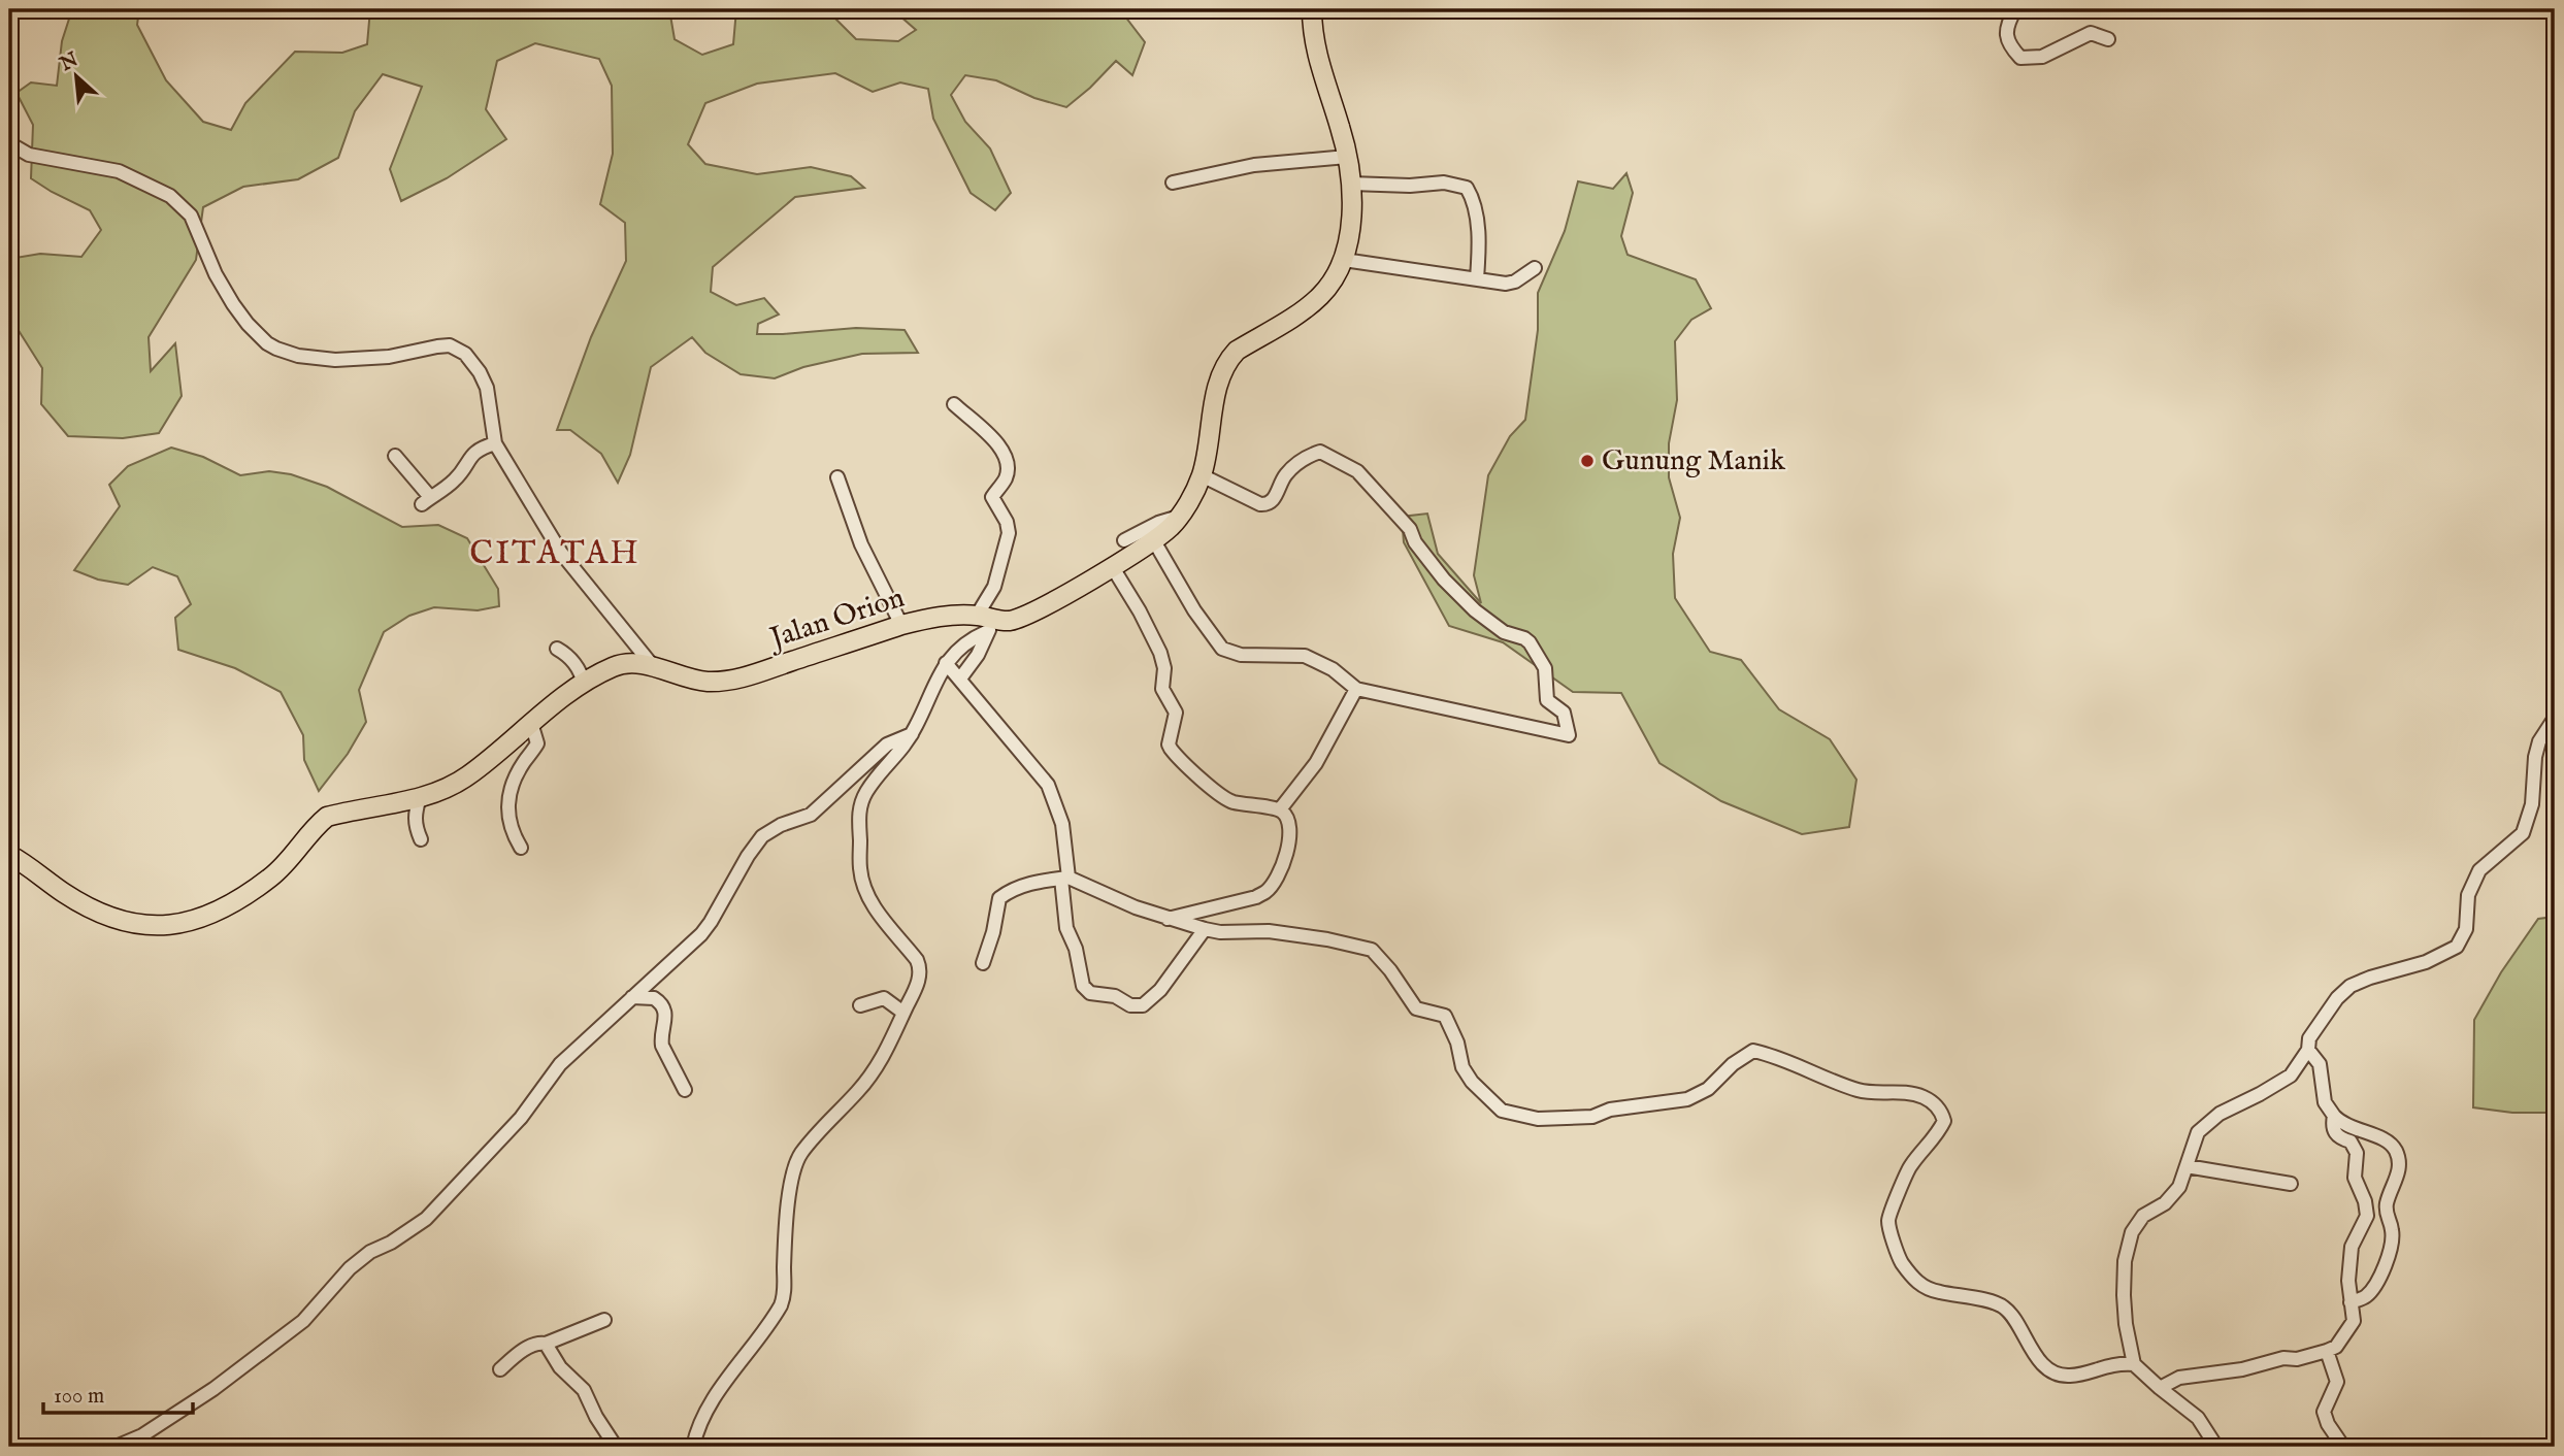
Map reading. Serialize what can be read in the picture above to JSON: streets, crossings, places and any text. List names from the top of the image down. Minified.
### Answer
{"streets":{"highway":["Jalan Orion"]},"districts":["CITATAH"],"places":["Gunung Manik"],"scale_bar":"100 m","north":"top left"}
